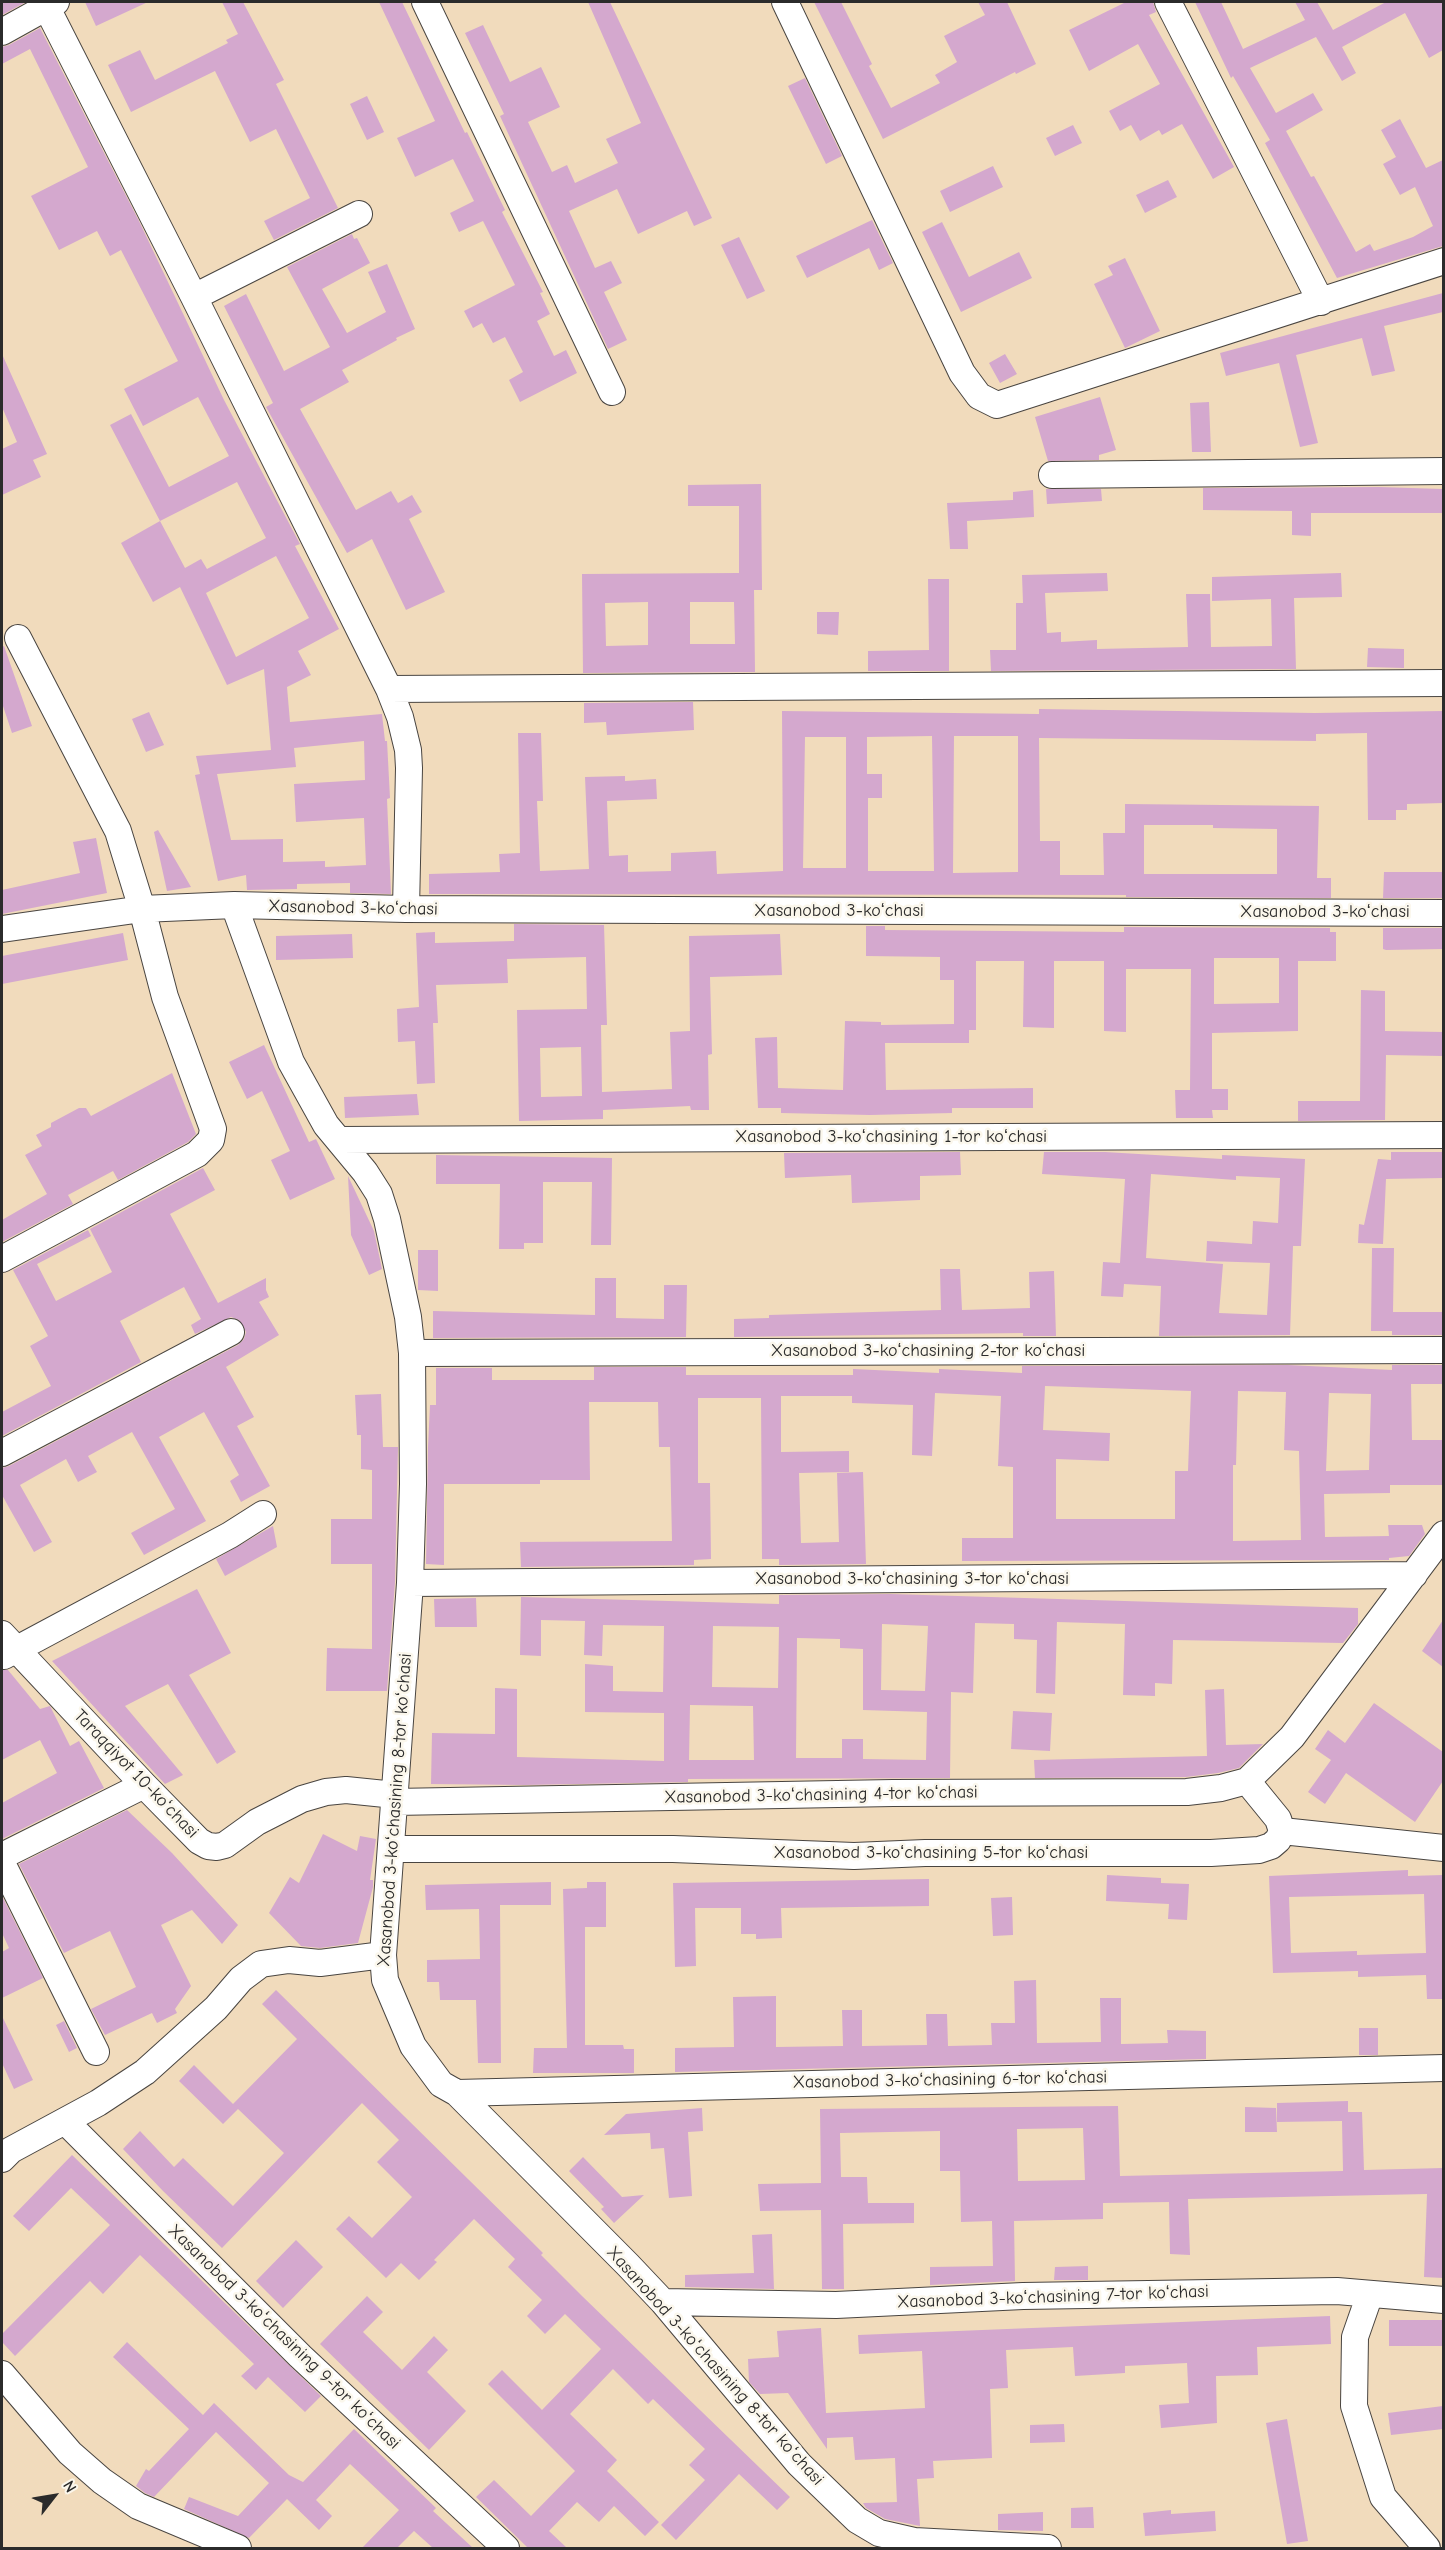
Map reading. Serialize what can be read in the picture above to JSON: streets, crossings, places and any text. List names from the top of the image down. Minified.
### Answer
{"streets":{"street":["Xasanobod 3-koʻchasi","Xasanobod 3-koʻchasining 1-tor koʻchasi","Xasanobod 3-koʻchasining 2-tor koʻchasi","Xasanobod 3-koʻchasining 3-tor koʻchasi","Taraqqiyot 10-koʻchasi","Xasanobod 3-koʻchasining 4-tor koʻchasi","Xasanobod 3-koʻchasining 8-tor koʻchasi","Xasanobod 3-koʻchasining 5-tor koʻchasi","Xasanobod 3-koʻchasining 6-tor koʻchasi","Xasanobod 3-koʻchasining 7-tor koʻchasi","Xasanobod 3-koʻchasining 9-tor koʻchasi"]},"crossings":[["Xasanobod 3-koʻchasi","Xasanobod 3-koʻchasining 8-tor koʻchasi"],["Xasanobod 3-koʻchasining 1-tor koʻchasi","Xasanobod 3-koʻchasining 8-tor koʻchasi"],["Xasanobod 3-koʻchasining 2-tor koʻchasi","Xasanobod 3-koʻchasining 8-tor koʻchasi"],["Xasanobod 3-koʻchasining 3-tor koʻchasi","Xasanobod 3-koʻchasining 8-tor koʻchasi"],["Taraqqiyot 10-koʻchasi","Xasanobod 3-koʻchasining 4-tor koʻchasi"],["Taraqqiyot 10-koʻchasi","Xasanobod 3-koʻchasining 8-tor koʻchasi"],["Xasanobod 3-koʻchasining 4-tor koʻchasi","Xasanobod 3-koʻchasining 8-tor koʻchasi"],["Xasanobod 3-koʻchasining 8-tor koʻchasi","Xasanobod 3-koʻchasining 5-tor koʻchasi"],["Xasanobod 3-koʻchasining 8-tor koʻchasi","Xasanobod 3-koʻchasining 6-tor koʻchasi"],["Xasanobod 3-koʻchasining 8-tor koʻchasi","Xasanobod 3-koʻchasining 7-tor koʻchasi"]],"north":"top right"}
